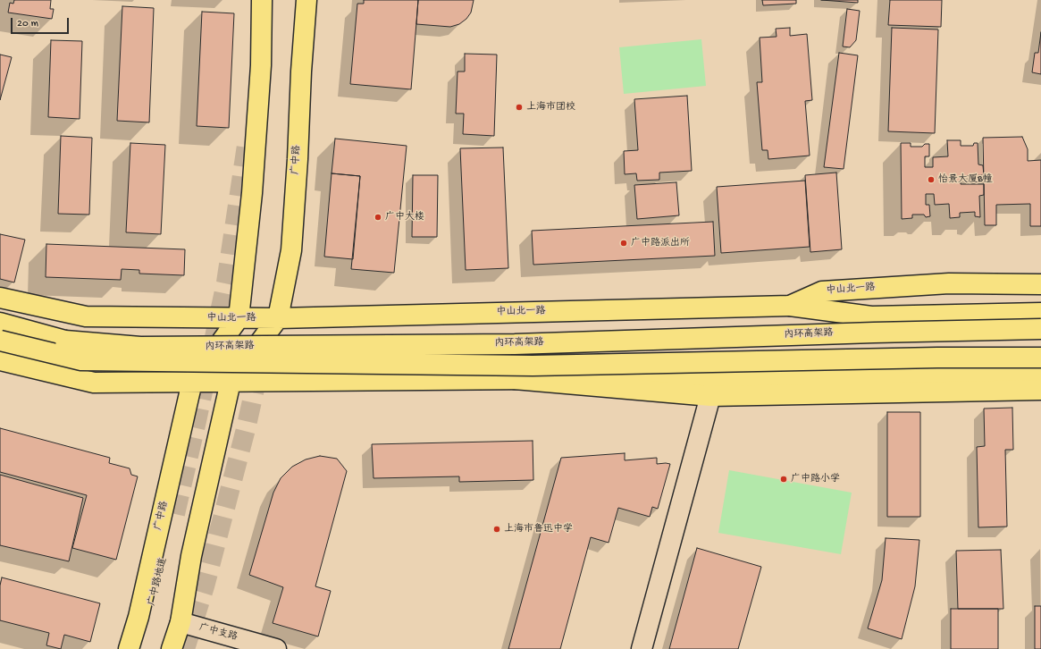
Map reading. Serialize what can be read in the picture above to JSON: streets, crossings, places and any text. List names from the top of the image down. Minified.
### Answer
{"streets":{"main road":["广中路","中山北一路","内环高架路","广中路地道"],"street":["广中支路"]},"crossings":[["广中路","中山北一路"]],"places":["上海市团校","怡景大厦B幢","广中大楼","广中路派出所","广中路小学","上海市鲁迅中学"],"scale_bar":"20 m"}
